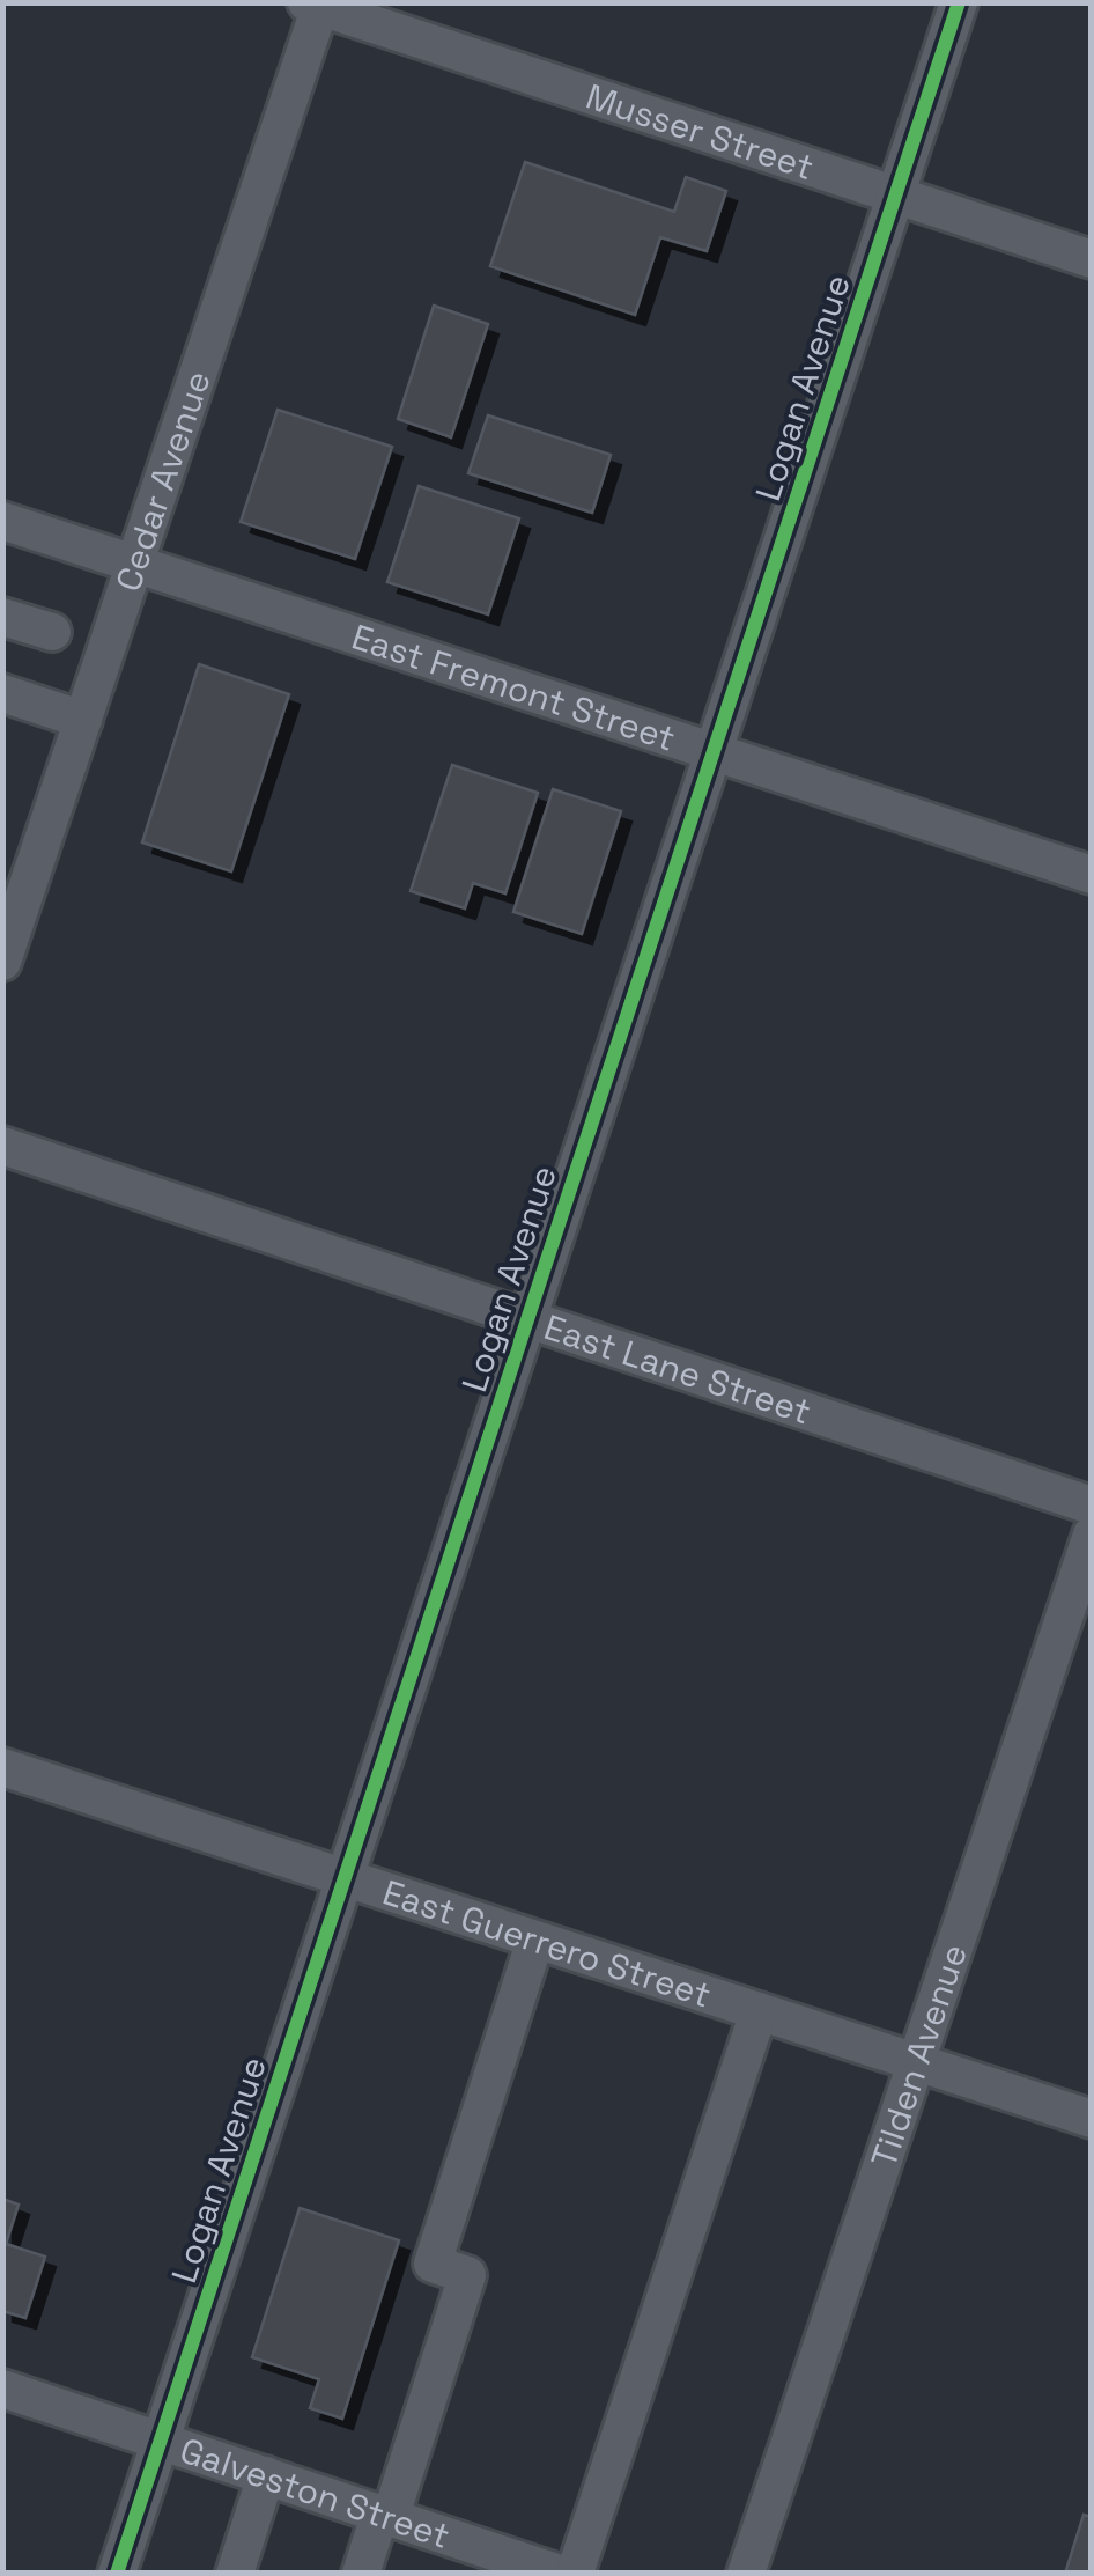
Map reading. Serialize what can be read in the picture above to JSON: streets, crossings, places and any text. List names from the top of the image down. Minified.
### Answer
{"streets":{"street":["Musser Street","Logan Avenue","Cedar Avenue","East Fremont Street","East Lane Street","East Guerrero Street","Tilden Avenue","Galveston Street"]},"crossings":[["Musser Street","Logan Avenue"],["Musser Street","Cedar Avenue"],["Logan Avenue","East Fremont Street"],["Logan Avenue","East Lane Street"],["Logan Avenue","East Guerrero Street"],["Logan Avenue","Galveston Street"],["Cedar Avenue","East Fremont Street"],["East Guerrero Street","Tilden Avenue"]]}
